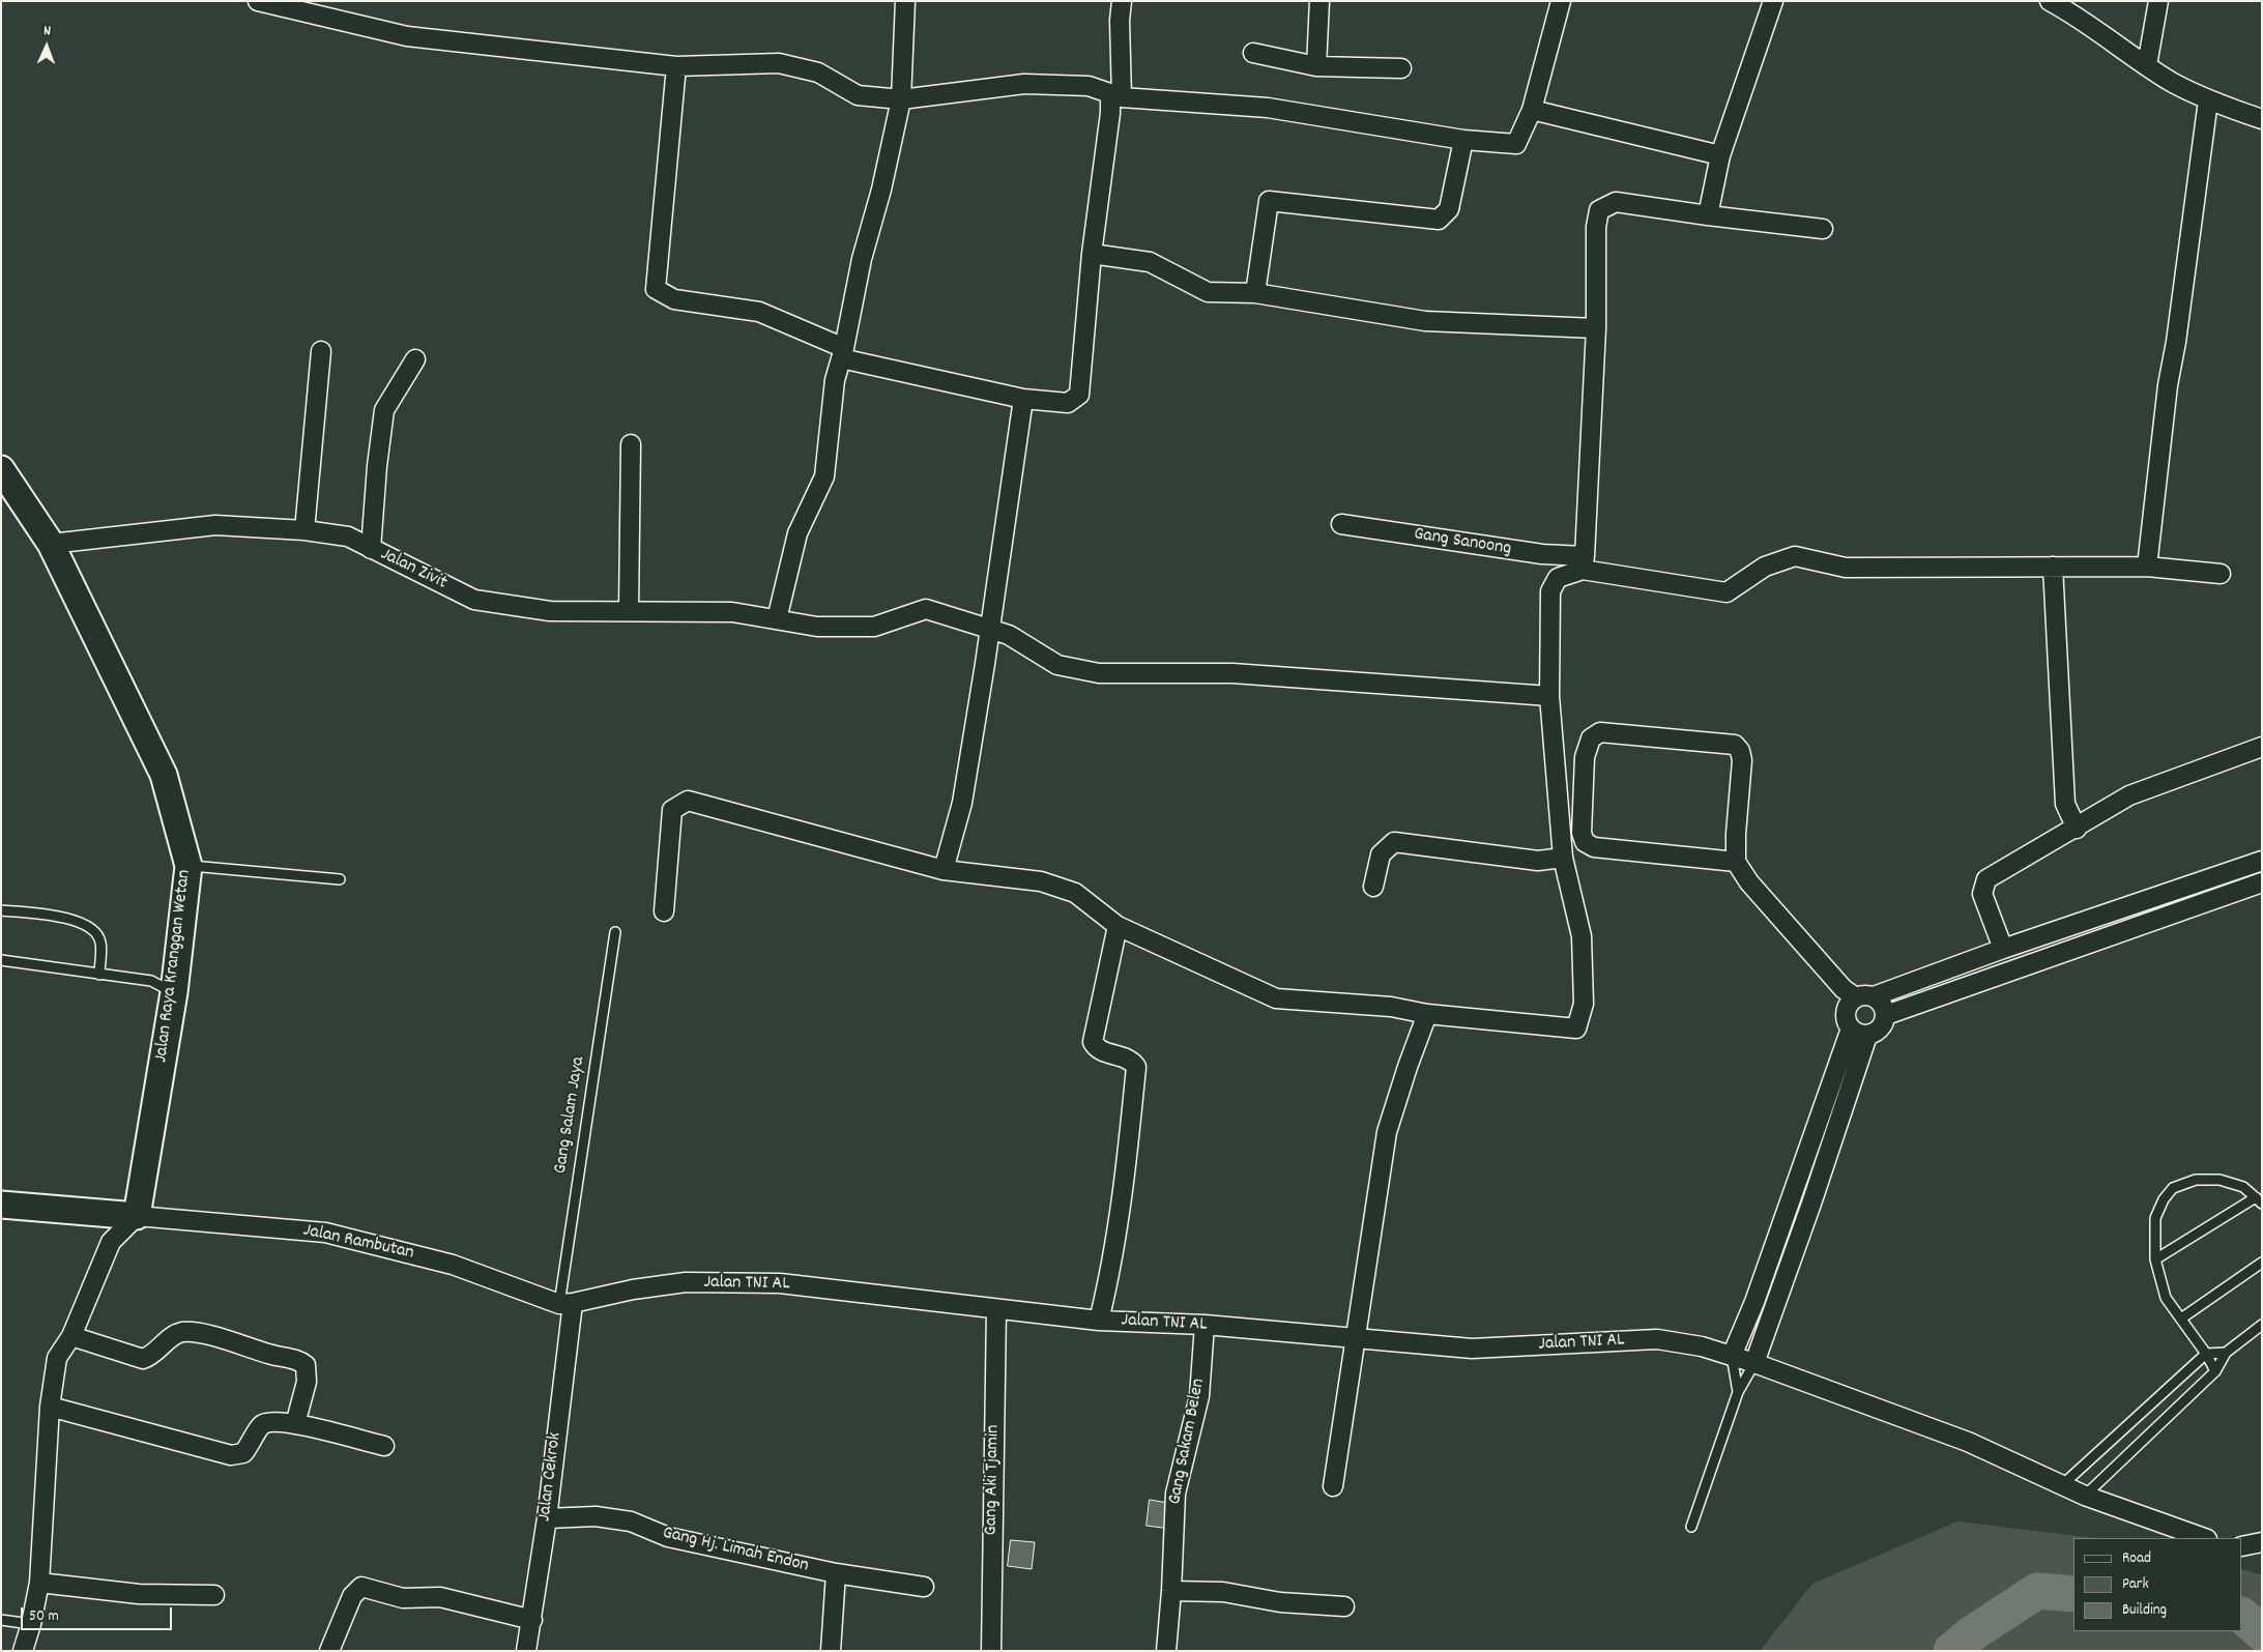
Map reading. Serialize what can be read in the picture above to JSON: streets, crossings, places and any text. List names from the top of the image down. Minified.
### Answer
{"streets":{"main road":["Jalan Raya Kranggan Wetan"],"street":["Gang Sanoong","Jalan Zivit","Jalan Rambutan","Jalan TNI AL","Gang Sakam Belen","Jalan Cekrok","Gang Aki Tjamin","Gang Hj. Limah Endon"],"lane":["Gang Salam Jaya"]},"crossings":[["Jalan Zivit","Jalan Raya Kranggan Wetan"],["Jalan Raya Kranggan Wetan","Jalan Rambutan"],["Gang Salam Jaya","Jalan Rambutan"],["Gang Salam Jaya","Jalan TNI AL"],["Gang Salam Jaya","Jalan Cekrok"],["Jalan Rambutan","Jalan TNI AL"],["Jalan Rambutan","Jalan Cekrok"],["Jalan TNI AL","Gang Sakam Belen"],["Jalan TNI AL","Jalan Cekrok"],["Jalan TNI AL","Gang Aki Tjamin"],["Jalan Cekrok","Gang Hj. Limah Endon"]],"legend":["Road","Park","Building"],"scale_bar":"50 m","north":"top"}
